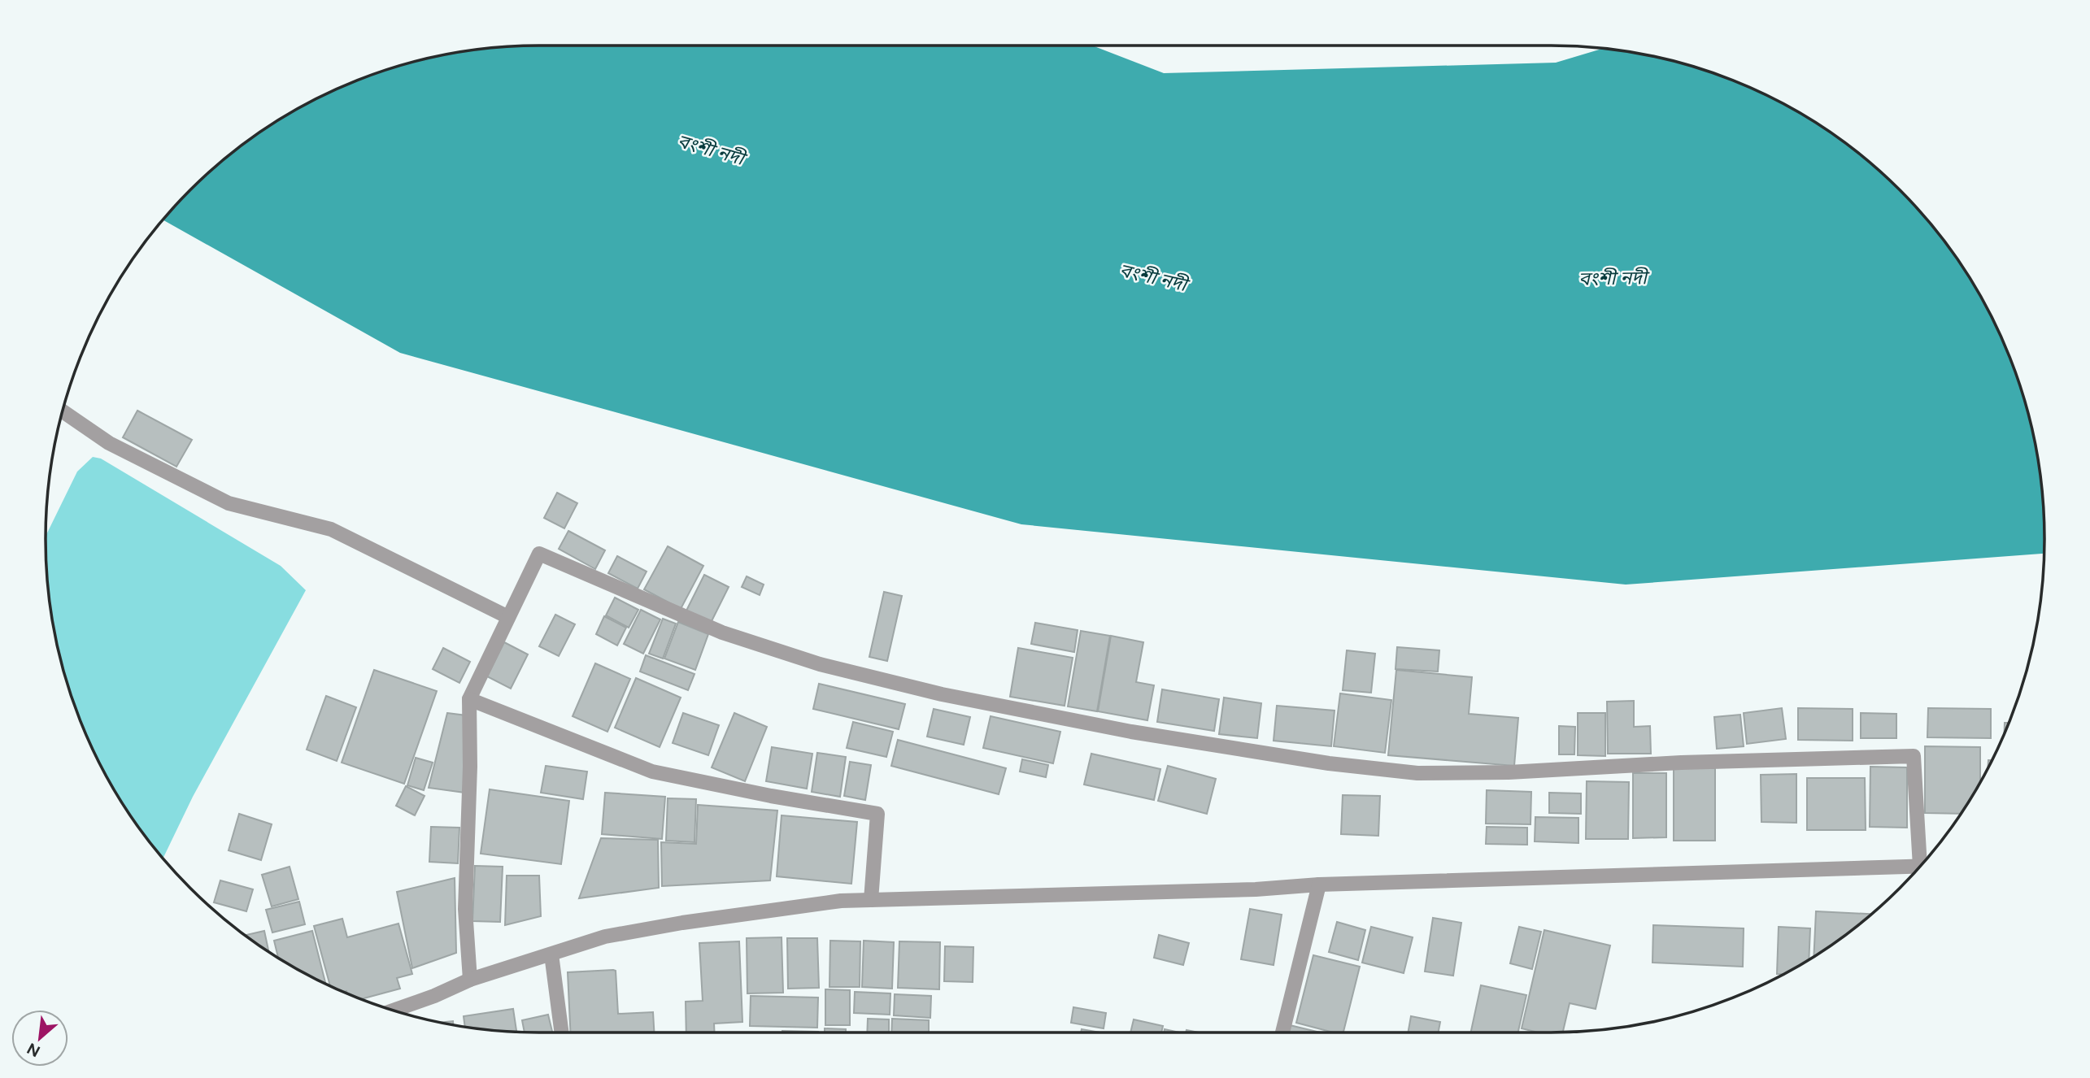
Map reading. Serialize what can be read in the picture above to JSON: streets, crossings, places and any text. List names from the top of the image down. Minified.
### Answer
{"water":["বংশী নদী"],"north":"bottom left"}
